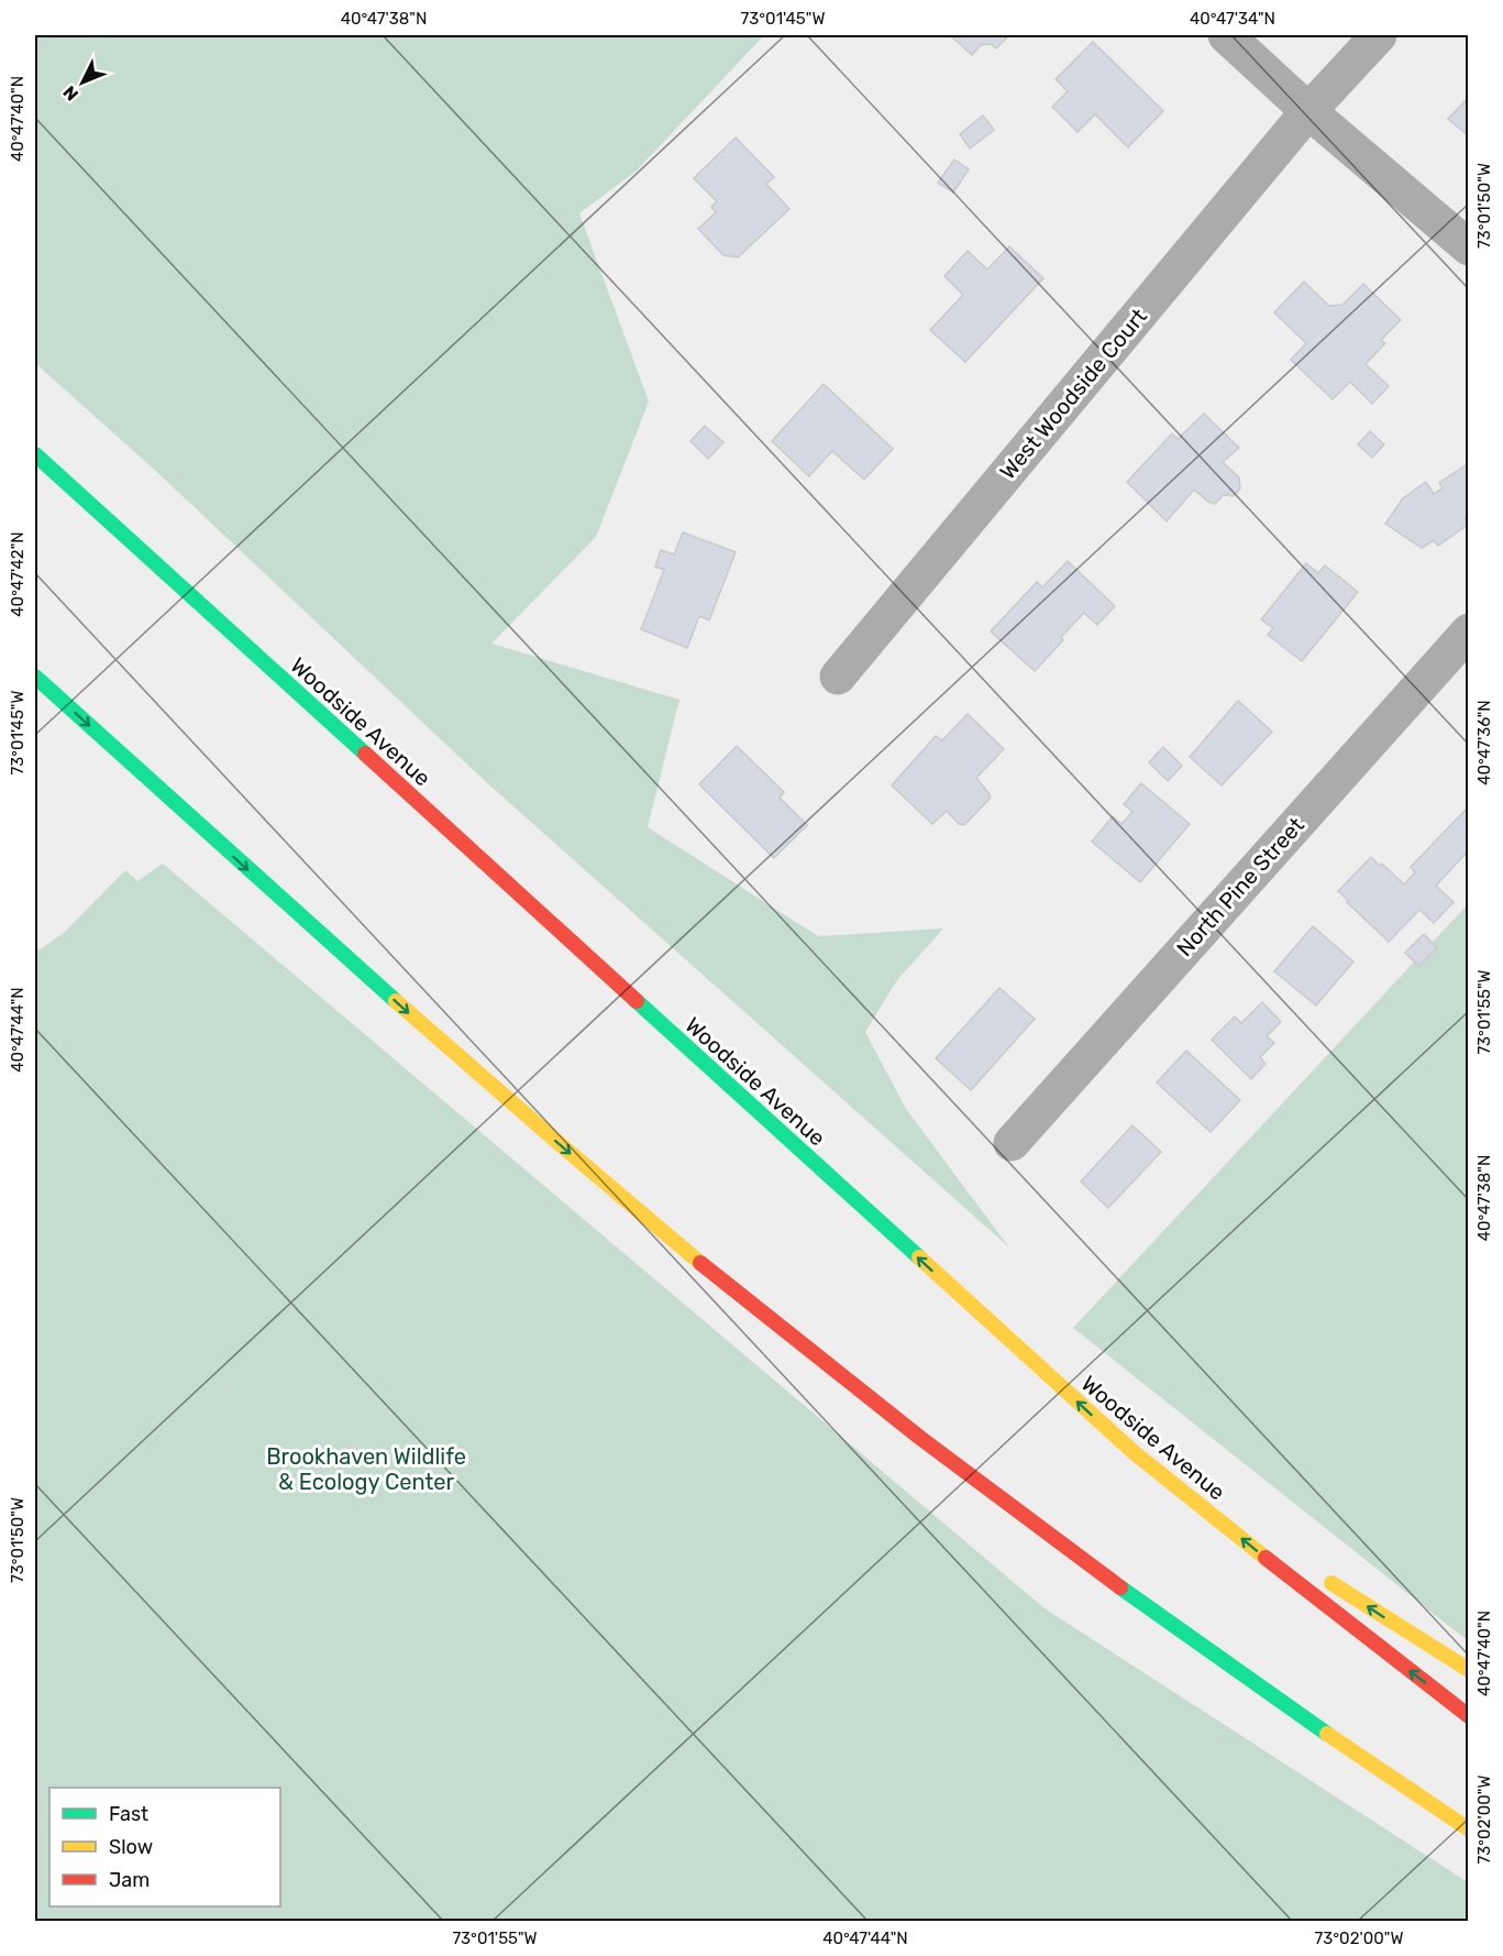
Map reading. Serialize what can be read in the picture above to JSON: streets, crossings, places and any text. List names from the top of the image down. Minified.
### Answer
{"streets":{"main road":["Woodside Avenue"],"street":["West Woodside Court","North Pine Street"]},"parks":["Brookhaven Wildlife & Ecology Center"],"legend":["Fast","Slow","Jam"],"north":"bottom left","coordinates":["40°47'38\"N","73°01'45\"W","40°47'34\"N","40°47'40\"N","73°01'50\"W","40°47'42\"N","40°47'36\"N","73°01'55\"W","40°47'44\"N","73°02'00\"W"]}
